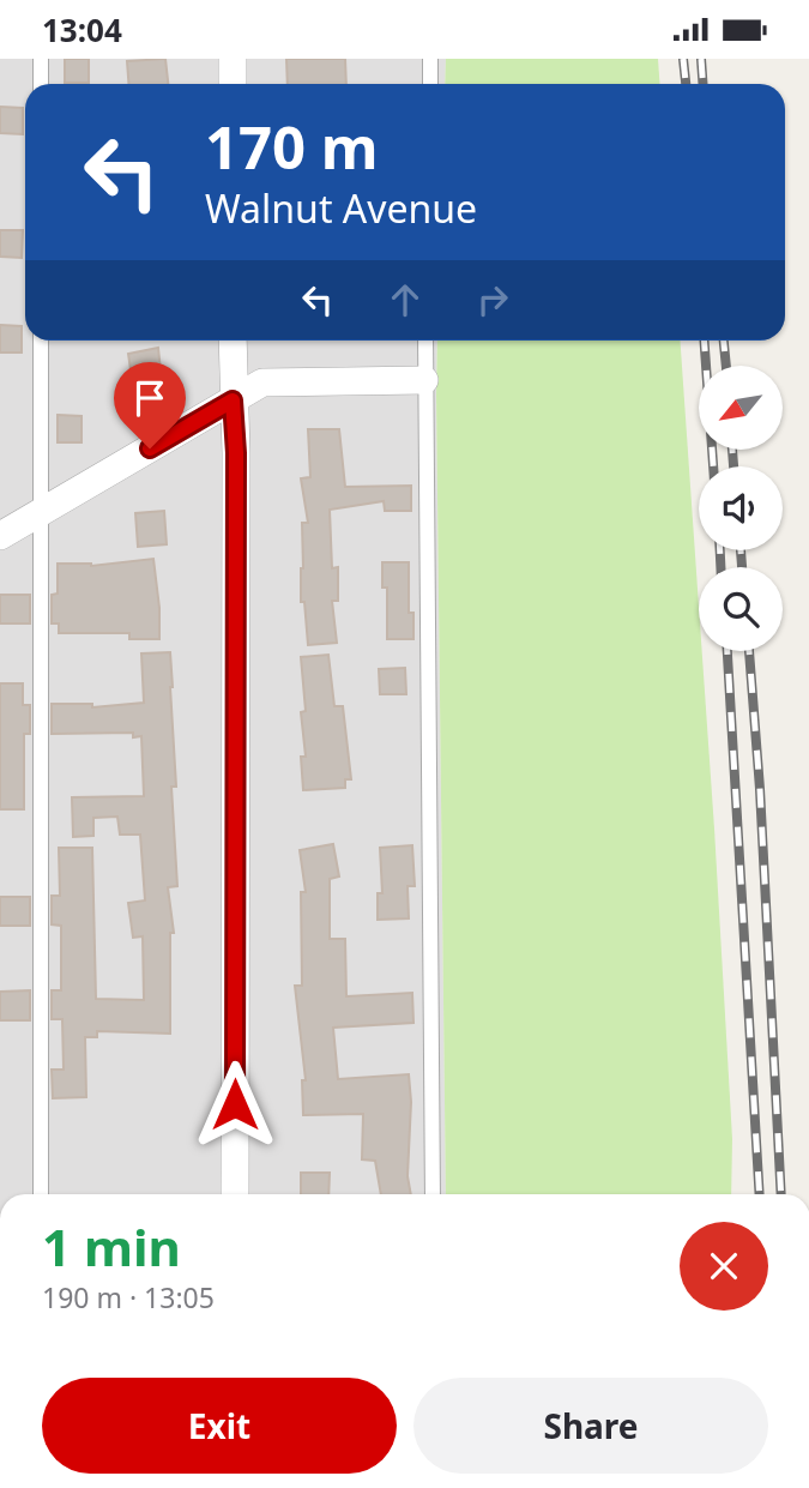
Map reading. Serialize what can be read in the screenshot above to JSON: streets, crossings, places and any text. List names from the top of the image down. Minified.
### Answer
{"north":"bottom left","page":{"status":"13:04","turn":["170 m","Walnut Avenue"],"heading":["1 min","190 m · 13:05"],"buttons":["Exit","Share"]}}
